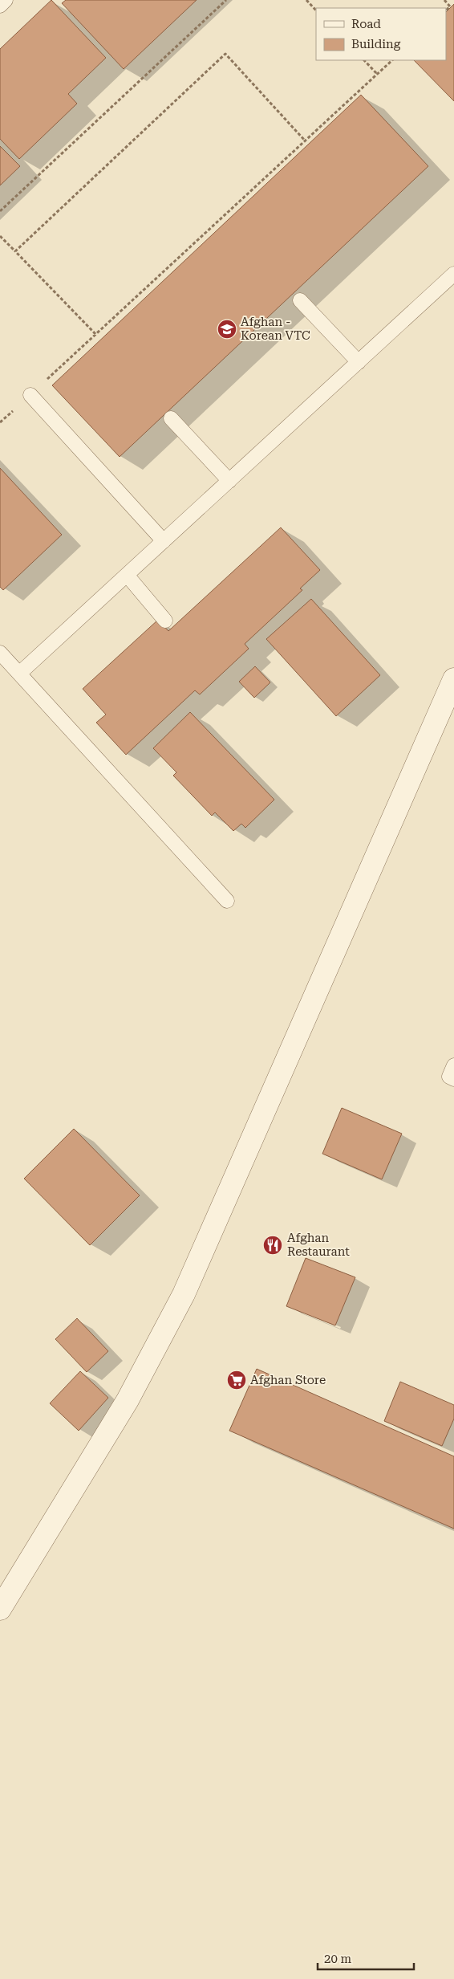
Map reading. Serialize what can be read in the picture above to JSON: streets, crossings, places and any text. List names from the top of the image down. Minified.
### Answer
{"places":{"school or university":["Afghan - Korean VTC"],"restaurant":["Afghan Restaurant"],"supermarket":["Afghan Store"]},"legend":["Road","Building"],"scale_bar":"20 m"}
